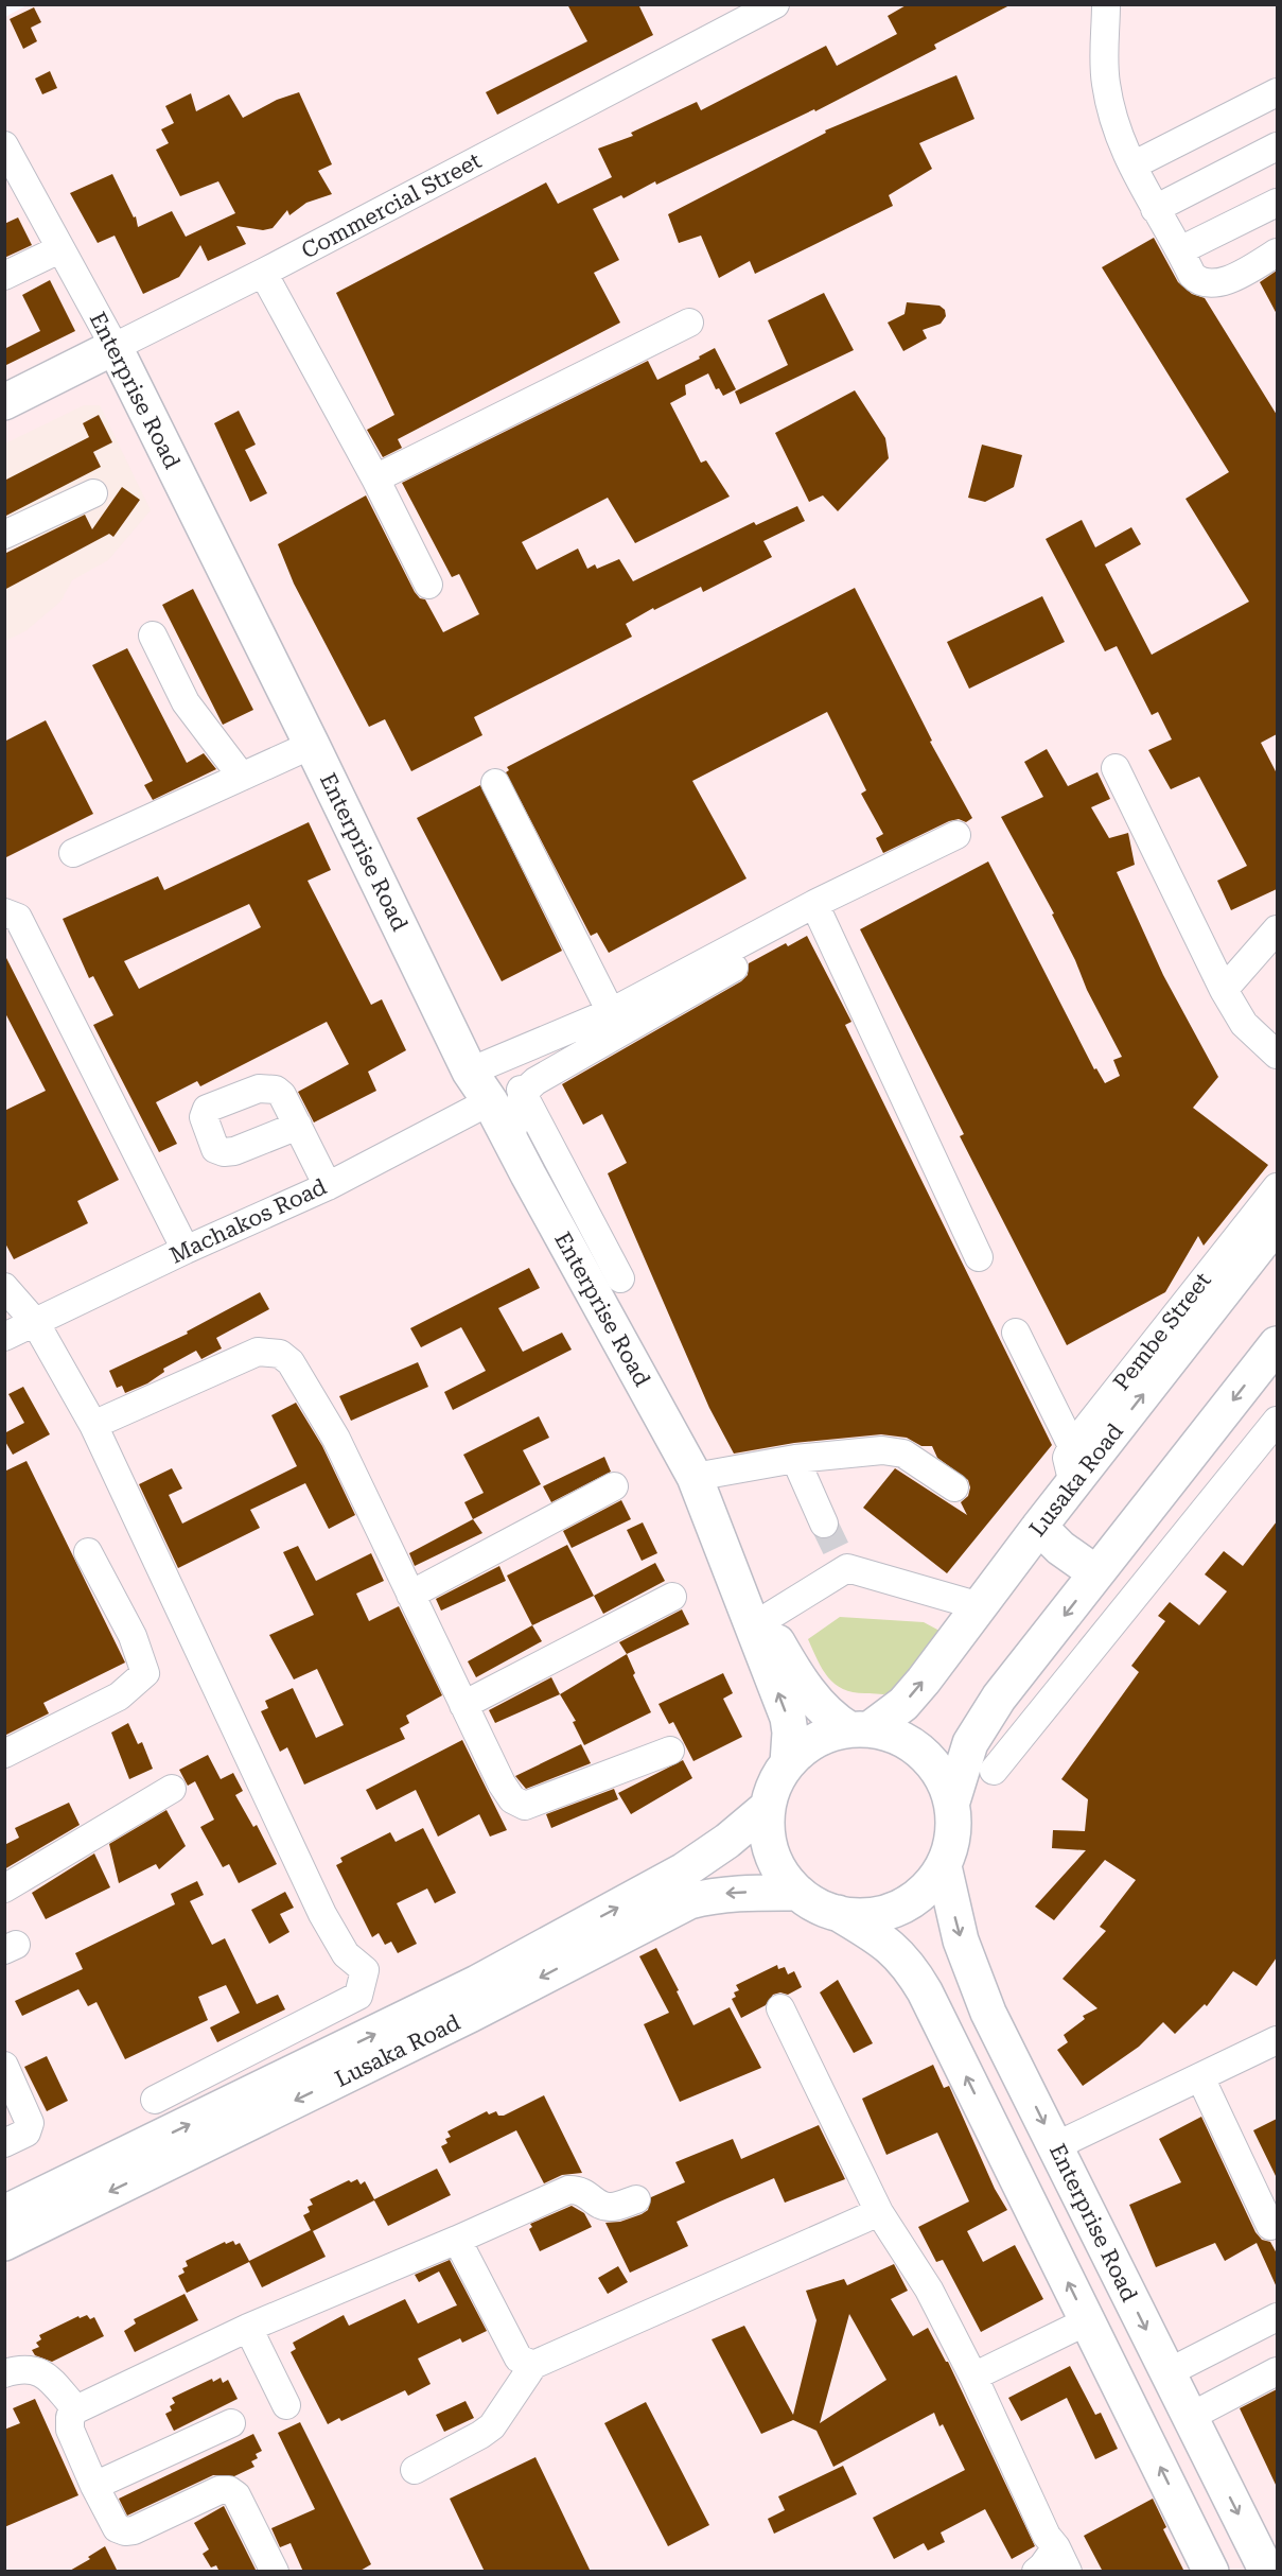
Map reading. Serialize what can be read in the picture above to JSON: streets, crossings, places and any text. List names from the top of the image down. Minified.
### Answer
{"streets":{"main road":["Commercial Street","Enterprise Road","Lusaka Road"],"street":["Machakos Road","Pembe Street"]},"crossings":[["Commercial Street","Enterprise Road"],["Enterprise Road","Machakos Road"],["Enterprise Road","Lusaka Road"]]}
